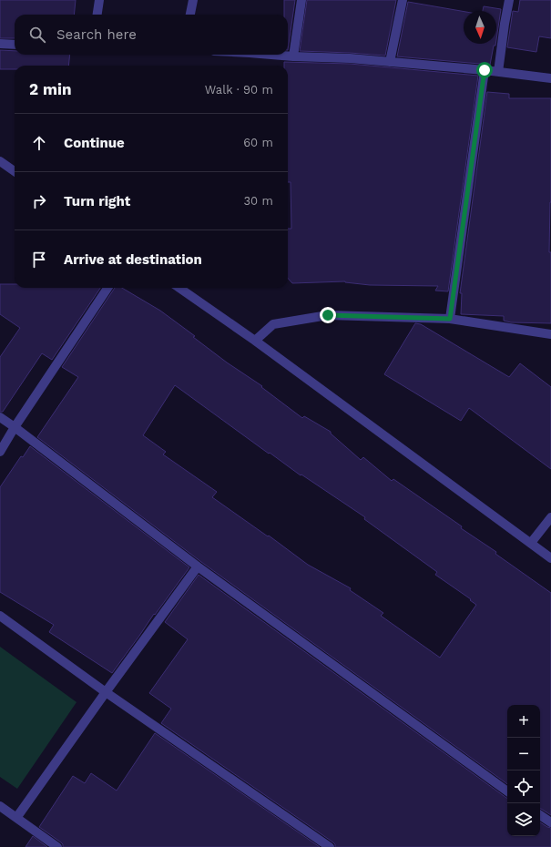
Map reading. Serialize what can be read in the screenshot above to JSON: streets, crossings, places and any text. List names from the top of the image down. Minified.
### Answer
{"north":"bottom","page":{"search":"Search here","heading":["2 min","Walk · 90 m"],"list":[["Continue","60 m"],["Turn right","30 m"],"Arrive at destination"],"map_buttons":["+","−"]}}
